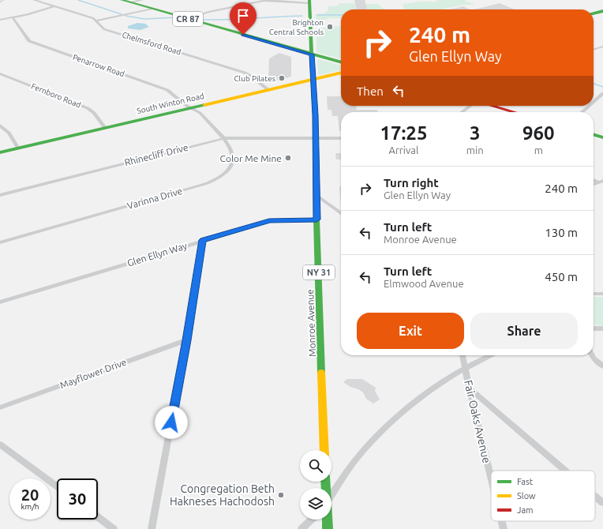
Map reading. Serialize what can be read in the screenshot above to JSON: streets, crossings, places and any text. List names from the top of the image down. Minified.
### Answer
{"streets":{"main road":["CR 87","South Winton Road","NY 31","Monroe Avenue"],"street":["Chelmsford Road","Penarrow Road","Fernboro Road","Rhinecliff Drive","Varinna Drive","Glen Ellyn Way","Mayflower Drive","Fair Oaks Avenue"]},"crossings":[["CR 87","Monroe Avenue"],["Chelmsford Road","South Winton Road"],["Penarrow Road","South Winton Road"],["Penarrow Road","Varinna Drive"],["Fernboro Road","South Winton Road"],["South Winton Road","Varinna Drive"],["South Winton Road","Monroe Avenue"],["Rhinecliff Drive","Varinna Drive"],["Rhinecliff Drive","Monroe Avenue"],["Glen Ellyn Way","Monroe Avenue"]],"places":["Brighton Central Schools","Club Pilates","Color Me Mine","Congregation Beth Hakneses Hachodosh"],"legend":["Fast","Slow","Jam"],"page":{"turn":["240 m","Glen Ellyn Way"],"then":"Then","eta":["17:25","Arrival","3","min","960","m"],"list":[{"name":"Turn right","note":"Glen Ellyn Way","value":"240 m"},{"name":"Turn left","note":"Monroe Avenue","value":"130 m"},{"name":"Turn left","note":"Elmwood Avenue","value":"450 m"}],"buttons":["Exit","Share"],"speed":"20 km/h","limit":"30"}}
